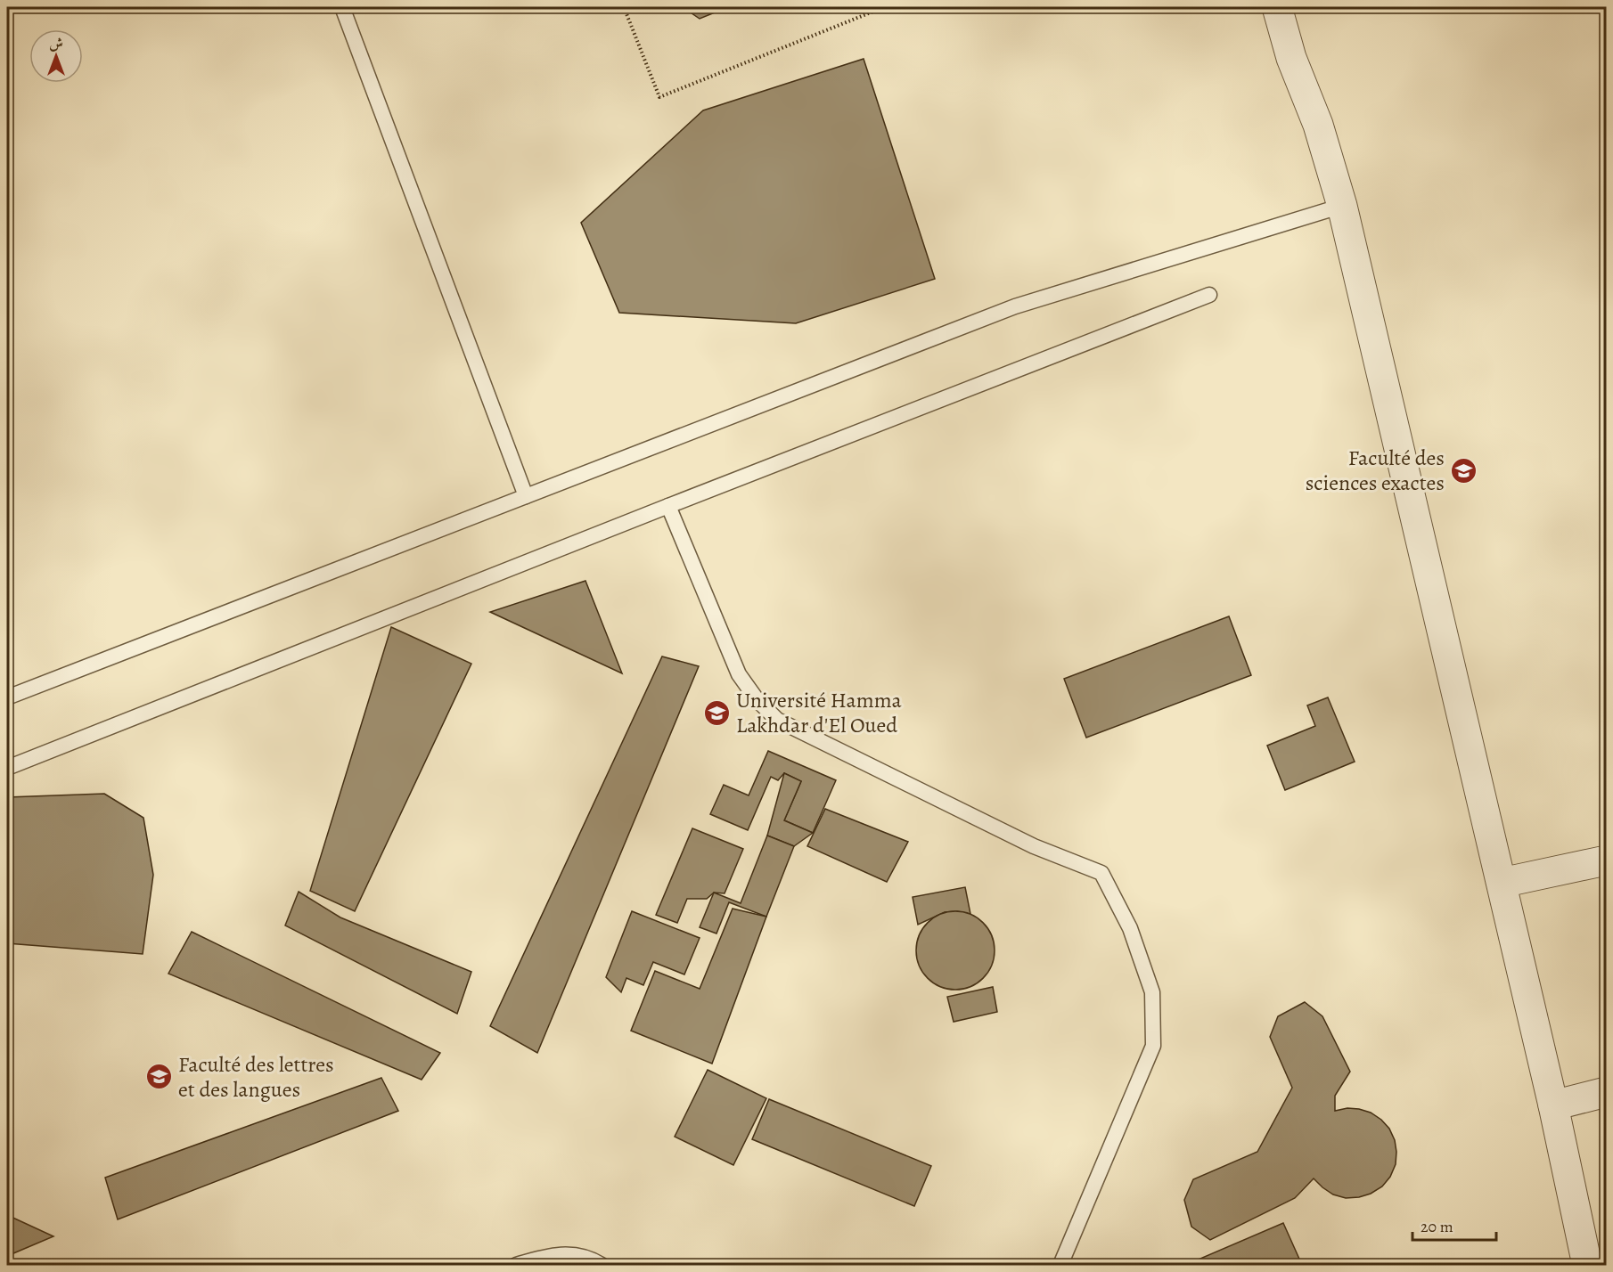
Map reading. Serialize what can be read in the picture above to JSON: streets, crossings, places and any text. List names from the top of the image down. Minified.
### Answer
{"places":{"school or university":["Faculté des sciences exactes","Université Hamma Lakhdar d'El Oued","Faculté des lettres et des langues"]},"scale_bar":"20 m","north":"top"}
